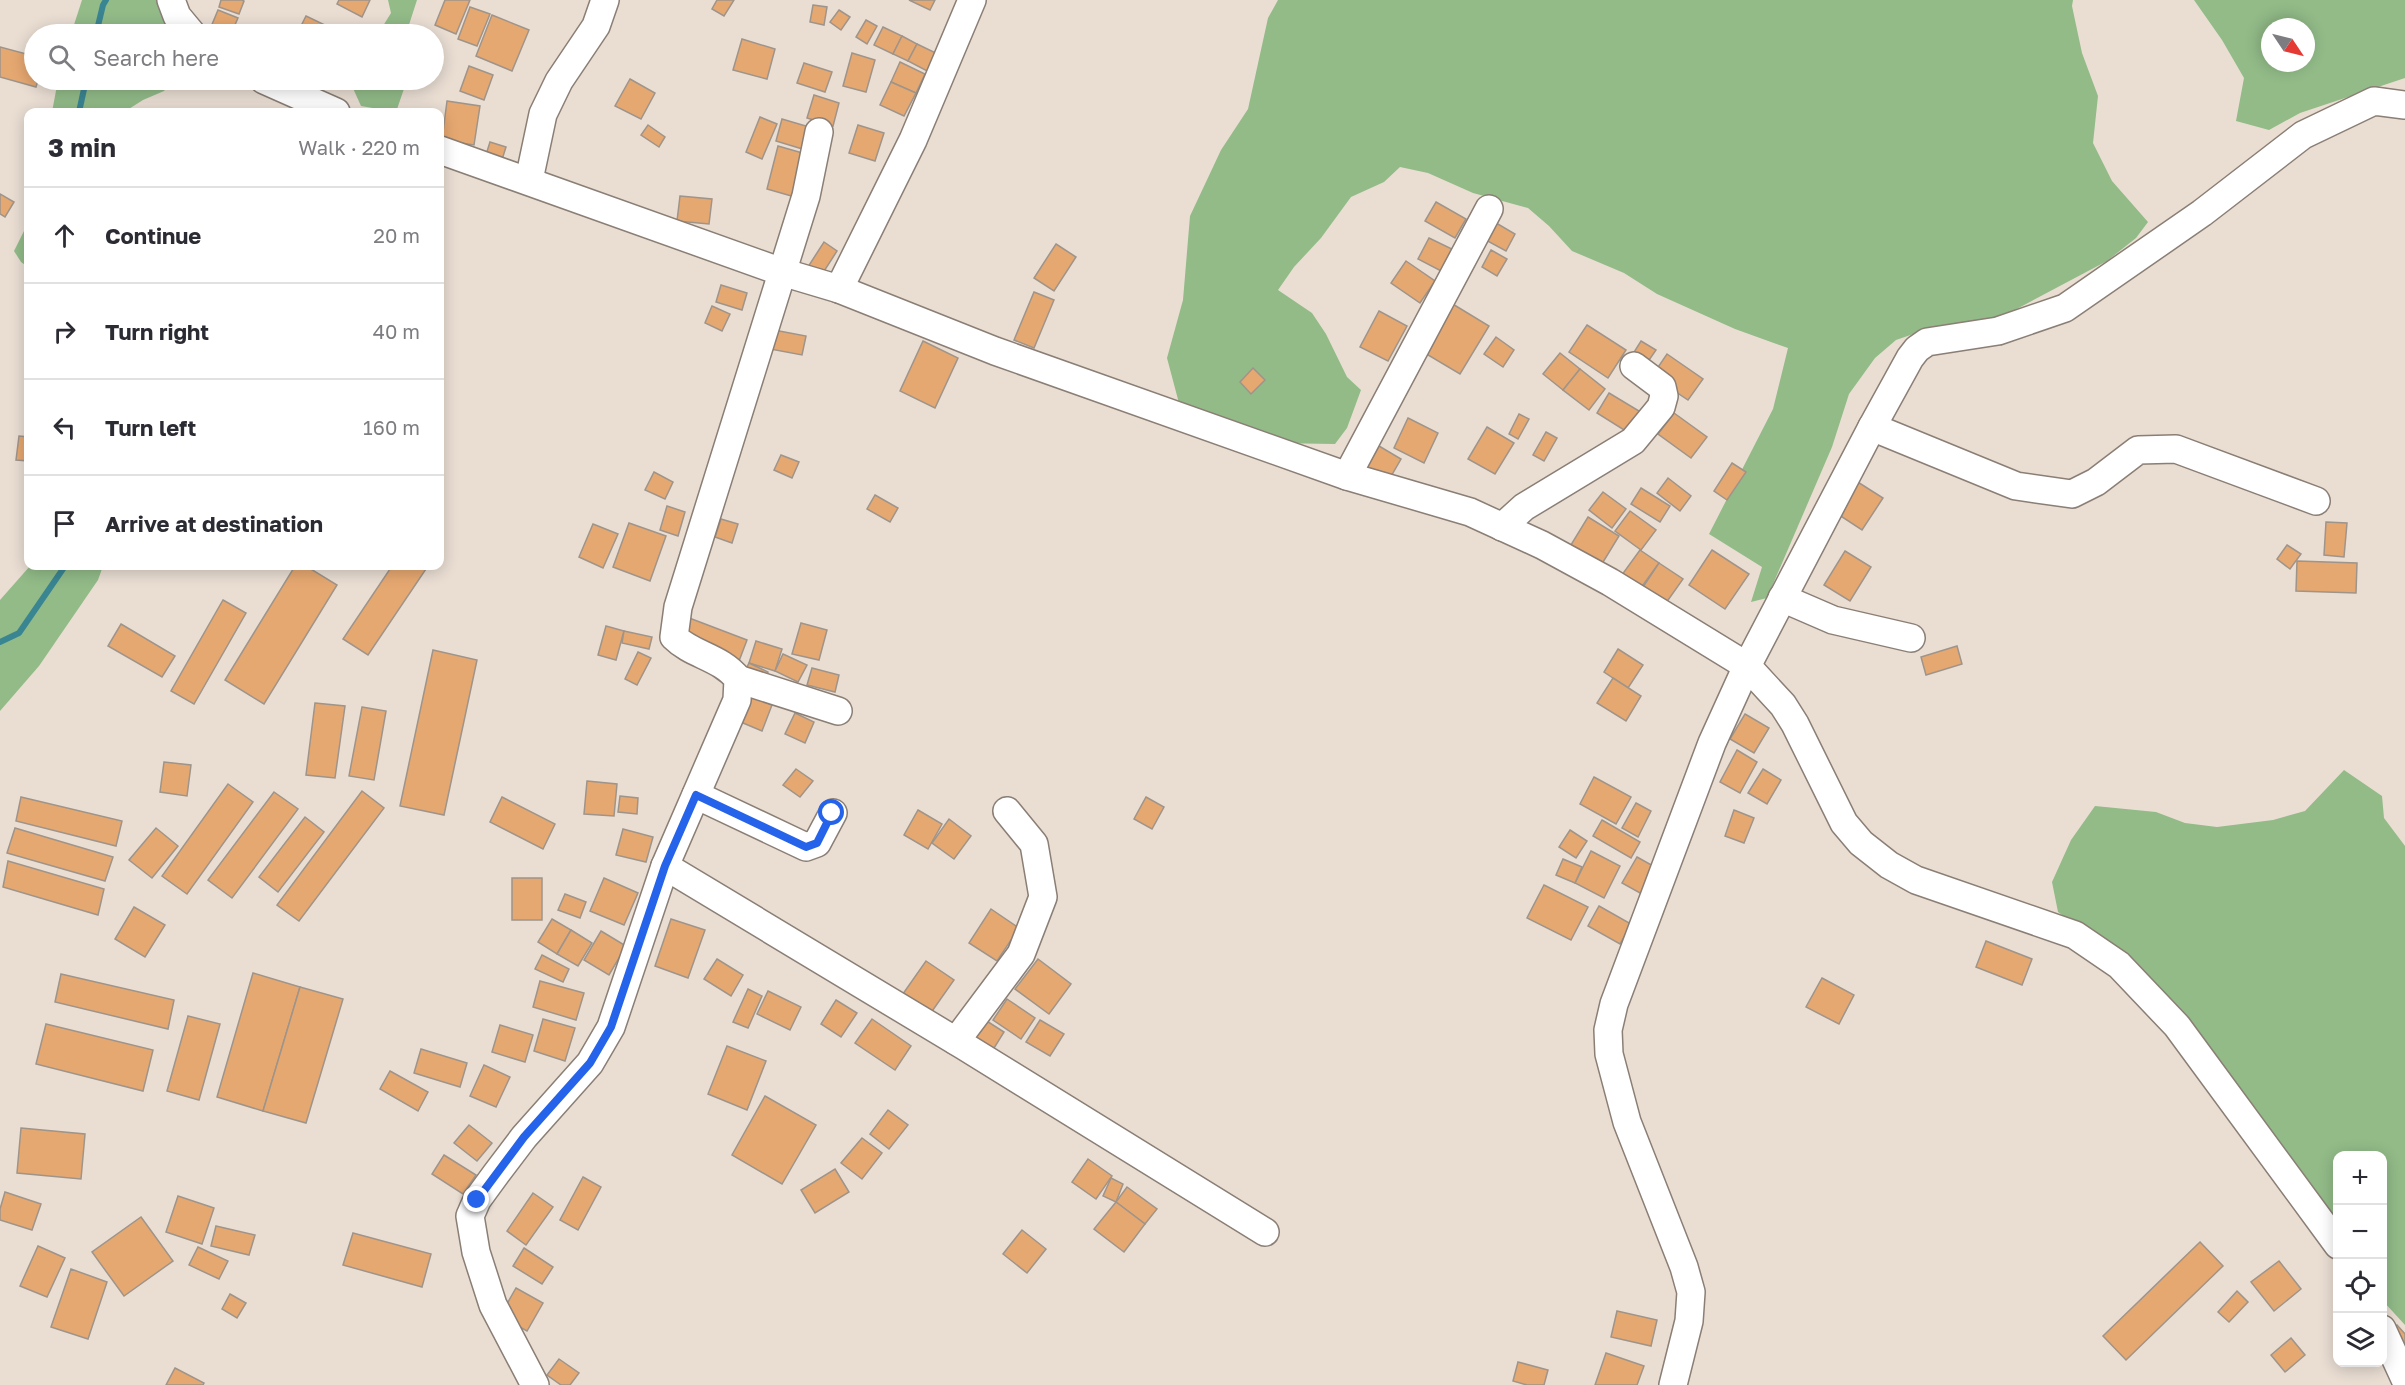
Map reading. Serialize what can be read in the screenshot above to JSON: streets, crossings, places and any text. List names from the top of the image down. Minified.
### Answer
{"north":"bottom right","page":{"search":"Search here","heading":["3 min","Walk · 220 m"],"list":[["Continue","20 m"],["Turn right","40 m"],["Turn left","160 m"],"Arrive at destination"],"map_buttons":["+","−"]}}
